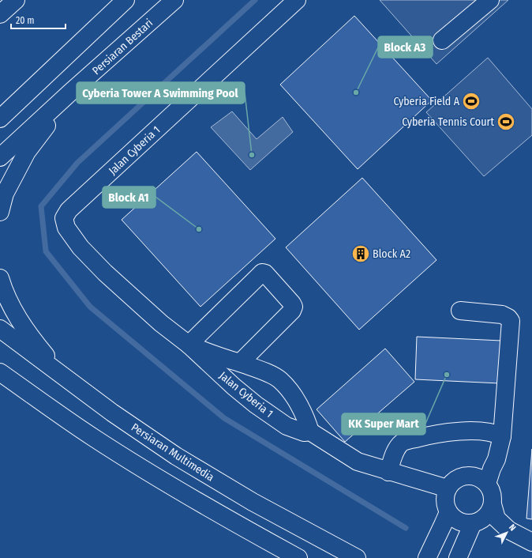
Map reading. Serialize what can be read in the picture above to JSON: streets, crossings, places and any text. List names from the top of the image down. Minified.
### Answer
{"streets":{"street":["Persiaran Bestari","Jalan Cyberia 1","Persiaran Multimedia"]},"places":{"other":["Block A3","Cyberia Tower A Swimming Pool","Block A1","KK Super Mart"],"sports":["Cyberia Field A","Cyberia Tennis Court"],"building":["Block A2"]},"scale_bar":"20 m","north":"top right"}
